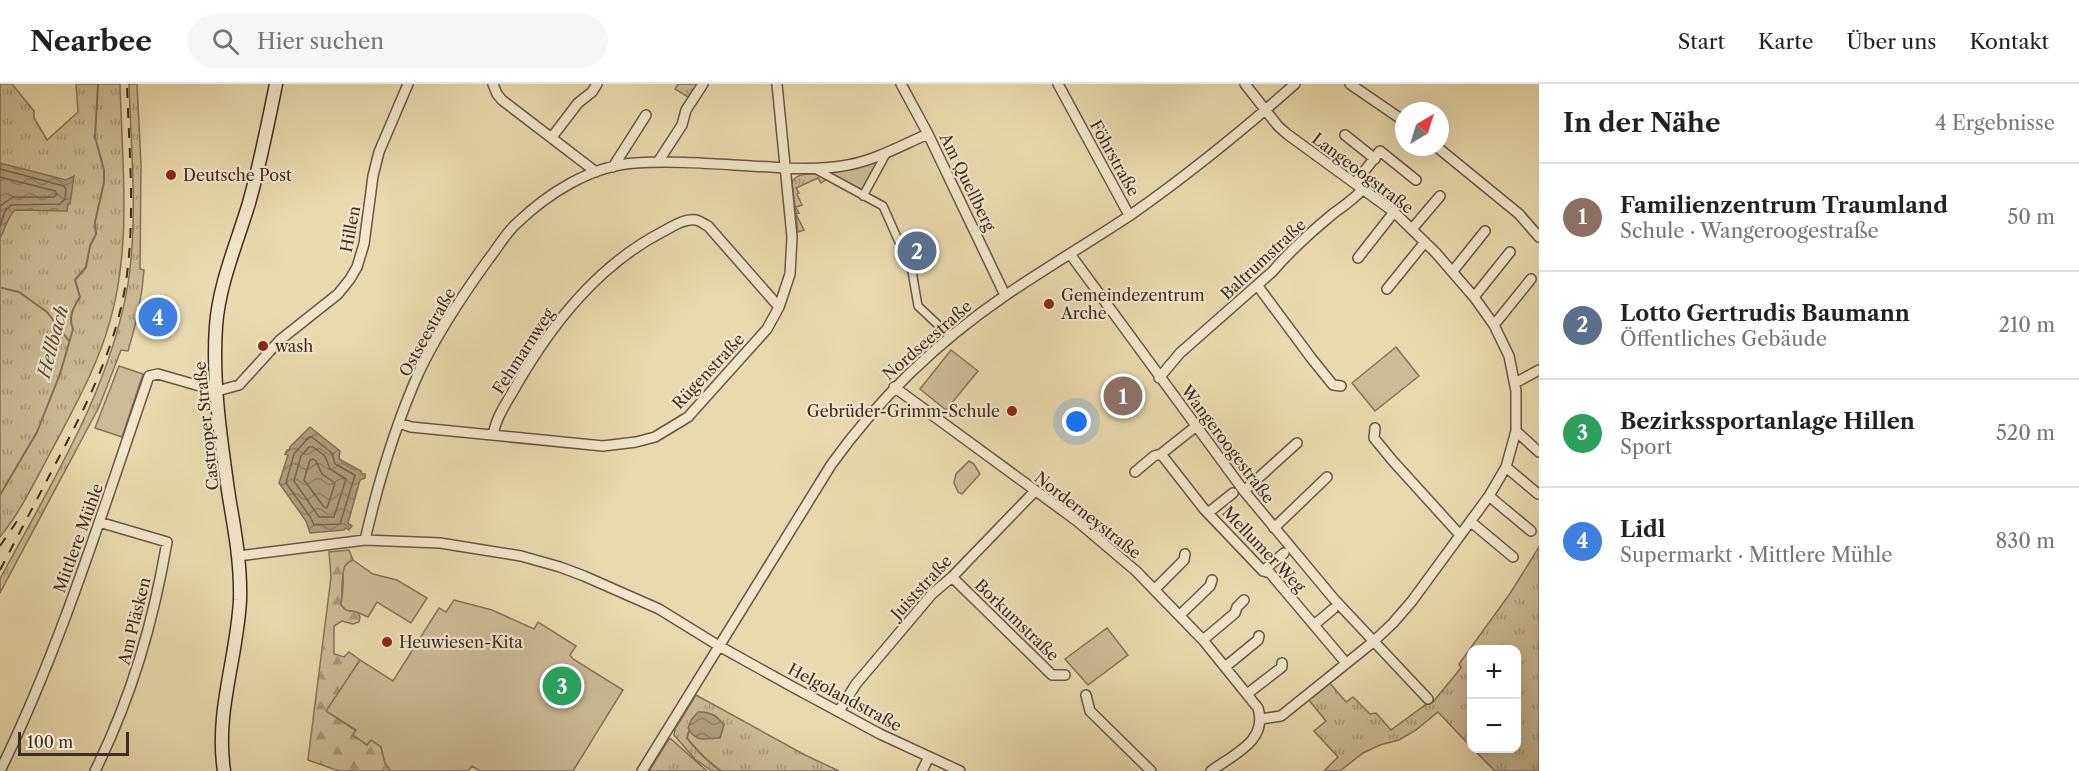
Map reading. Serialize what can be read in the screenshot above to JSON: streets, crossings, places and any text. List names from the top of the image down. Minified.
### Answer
{"streets":{"main road":["Castroper Straße"],"street":["Föhrstraße","Langeoogstraße","Am Quellberg","Hillen","Baltrumstraße","Ostseestraße","Nordseestraße","Fehmarnweg","Rügenstraße","Wangeroogestraße","Norderneystraße","Mittlere Mühle","Mellumer Weg","Juiststraße","Borkumstraße","Am Pläsken","Helgolandstraße"]},"crossings":[["Föhrstraße","Nordseestraße"],["Langeoogstraße","Baltrumstraße"],["Langeoogstraße","Nordseestraße"],["Langeoogstraße","Wangeroogestraße"],["Am Quellberg","Ostseestraße"],["Am Quellberg","Nordseestraße"],["Hillen","Castroper Straße"],["Hillen","Mittlere Mühle"],["Baltrumstraße","Wangeroogestraße"],["Ostseestraße","Rügenstraße"],["Ostseestraße","Helgolandstraße"],["Nordseestraße","Wangeroogestraße"],["Nordseestraße","Norderneystraße"],["Nordseestraße","Helgolandstraße"],["Fehmarnweg","Rügenstraße"],["Castroper Straße","Mittlere Mühle"],["Castroper Straße","Helgolandstraße"],["Norderneystraße","Juiststraße"],["Mittlere Mühle","Am Pläsken"],["Juiststraße","Borkumstraße"],["Juiststraße","Helgolandstraße"]],"water":["Hellbach"],"places":["Deutsche Post","Gemeindezentrum Arche","wash","Gebrüder-Grimm-Schule","Heuwiesen-Kita"],"scale_bar":"100 m","north":"top right","page":{"header":"Nearbee","search":"Hier suchen","nav":["Start","Karte","Über uns","Kontakt"],"heading":["In der Nähe","4 Ergebnisse"],"list":[{"mark":"1","name":"Familienzentrum Traumland","note":"Schule · Wangeroogestraße","value":"50 m"},{"mark":"2","name":"Lotto Gertrudis Baumann","note":"Öffentliches Gebäude","value":"210 m"},{"mark":"3","name":"Bezirkssportanlage Hillen","note":"Sport","value":"520 m"},{"mark":"4","name":"Lidl","note":"Supermarkt · Mittlere Mühle","value":"830 m"}],"pins":["2","4","1","3"],"map_buttons":["+","−"],"scale":"100 m"}}
